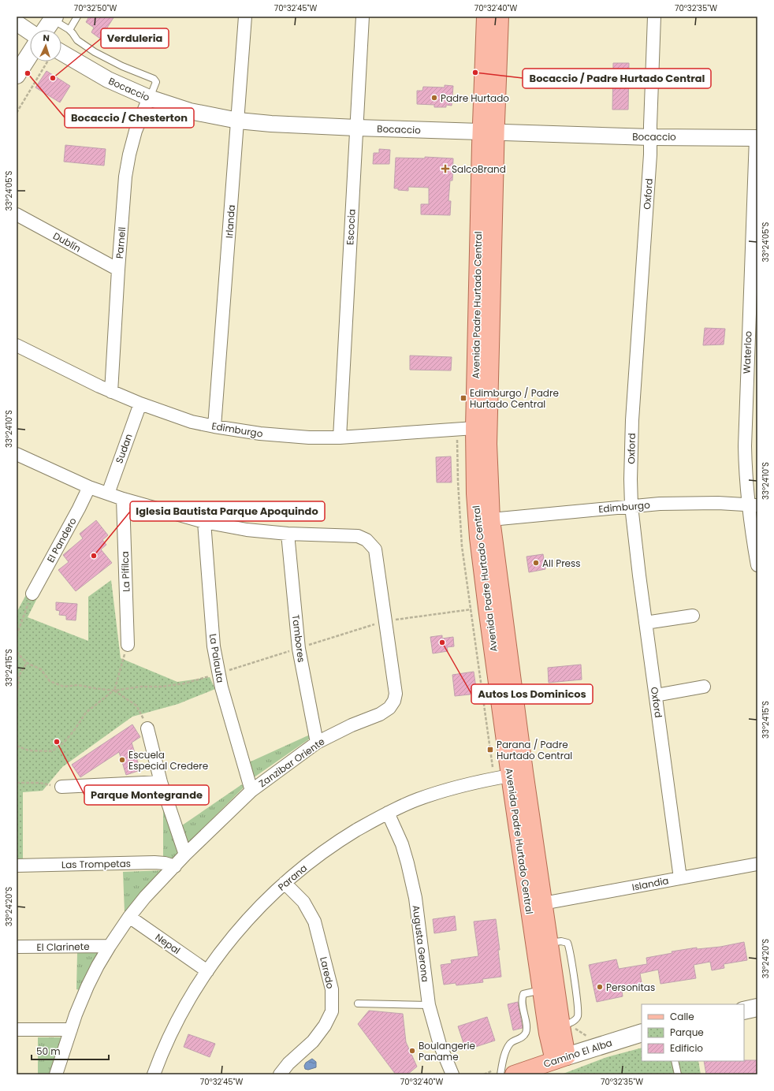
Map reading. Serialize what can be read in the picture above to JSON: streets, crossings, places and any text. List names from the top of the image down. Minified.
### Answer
{"streets":{"main road":["Avenida Padre Hurtado Central","Camino El Alba"],"street":["Bocaccio","Oxford","Irlanda","Escocia","Dublín","Parnell","Waterloo","Edimburgo","Sudan","El Pandero","La Pifilca","Tambores","La Palauta","Zanzibar Oriente","Las Trompetas","Parana","Islandia","Nepal","Augusta Gerona","El Clarinete","Laredo"]},"crossings":[["Bocaccio","Oxford"],["Bocaccio","Irlanda"],["Bocaccio","Escocia"],["Bocaccio","Parnell"],["Bocaccio","Avenida Padre Hurtado Central"],["Bocaccio","Waterloo"],["Oxford","Edimburgo"],["Oxford","Islandia"],["Irlanda","Edimburgo"],["Escocia","Edimburgo"],["Dublín","Parnell"],["Parnell","Edimburgo"],["Avenida Padre Hurtado Central","Edimburgo"],["Avenida Padre Hurtado Central","Parana"],["Avenida Padre Hurtado Central","Islandia"],["Avenida Padre Hurtado Central","Camino El Alba"],["Waterloo","Edimburgo"],["Edimburgo","Sudan"],["Sudan","Zanzibar Oriente"],["El Pandero","Zanzibar Oriente"],["La Pifilca","Zanzibar Oriente"],["Tambores","Zanzibar Oriente"],["La Palauta","Zanzibar Oriente"],["Zanzibar Oriente","Las Trompetas"],["Zanzibar Oriente","Nepal"],["Zanzibar Oriente","El Clarinete"],["Parana","Nepal"],["Parana","Augusta Gerona"],["Parana","Laredo"]],"places":{"other":["Bocaccio / Padre Hurtado Central","Bocaccio / Chesterton","Verduleria","Padre Hurtado","Iglesia Bautista Parque Apoquindo","All Press","Autos Los Dominicos","Parque Montegrande","Escuela Especial Credere","Personitas","Boulangerie Paname"],"health":["SalcoBrand"],"transit":["Edimburgo / Padre Hurtado Central","Parana / Padre Hurtado Central"]},"legend":["Calle","Parque","Edificio"],"scale_bar":"50 m","north":"top","coordinates":["70°32'50\"W","70°32'45\"W","70°32'40\"W","70°32'35\"W","33°24'05\"S","33°24'10\"S","33°24'15\"S","33°24'20\"S"]}
